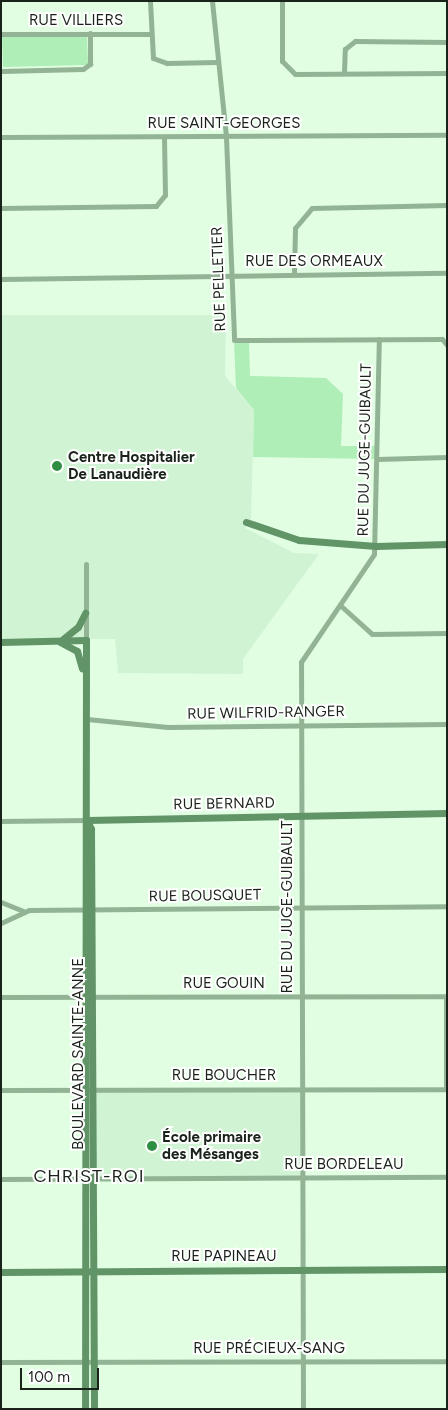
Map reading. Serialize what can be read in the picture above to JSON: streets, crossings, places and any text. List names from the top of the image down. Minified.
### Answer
{"streets":{"street":["RUE VILLIERS","RUE SAINT-GEORGES","RUE DES ORMEAUX","RUE PELLETIER","RUE DU JUGE-GUIBAULT","RUE WILFRID-RANGER","RUE BERNARD","RUE BOUSQUET","RUE GOUIN","BOULEVARD SAINTE-ANNE","RUE BOUCHER","RUE BORDELEAU","RUE PAPINEAU","RUE PRÉCIEUX-SANG"]},"crossings":[["RUE SAINT-GEORGES","RUE PELLETIER"],["RUE DES ORMEAUX","RUE PELLETIER"],["RUE PELLETIER","RUE DU JUGE-GUIBAULT"],["RUE DU JUGE-GUIBAULT","RUE WILFRID-RANGER"],["RUE DU JUGE-GUIBAULT","RUE BERNARD"],["RUE DU JUGE-GUIBAULT","RUE BOUSQUET"],["RUE DU JUGE-GUIBAULT","RUE GOUIN"],["RUE DU JUGE-GUIBAULT","RUE BOUCHER"],["RUE DU JUGE-GUIBAULT","RUE BORDELEAU"],["RUE DU JUGE-GUIBAULT","RUE PAPINEAU"],["RUE DU JUGE-GUIBAULT","RUE PRÉCIEUX-SANG"],["RUE WILFRID-RANGER","BOULEVARD SAINTE-ANNE"],["RUE BERNARD","BOULEVARD SAINTE-ANNE"],["RUE BOUSQUET","BOULEVARD SAINTE-ANNE"],["RUE GOUIN","BOULEVARD SAINTE-ANNE"],["BOULEVARD SAINTE-ANNE","RUE BOUCHER"],["BOULEVARD SAINTE-ANNE","RUE BORDELEAU"],["BOULEVARD SAINTE-ANNE","RUE PAPINEAU"],["BOULEVARD SAINTE-ANNE","RUE PRÉCIEUX-SANG"]],"districts":["CHRIST-ROI"],"places":["Centre Hospitalier De Lanaudière","École primaire des Mésanges"],"scale_bar":"100 m"}
